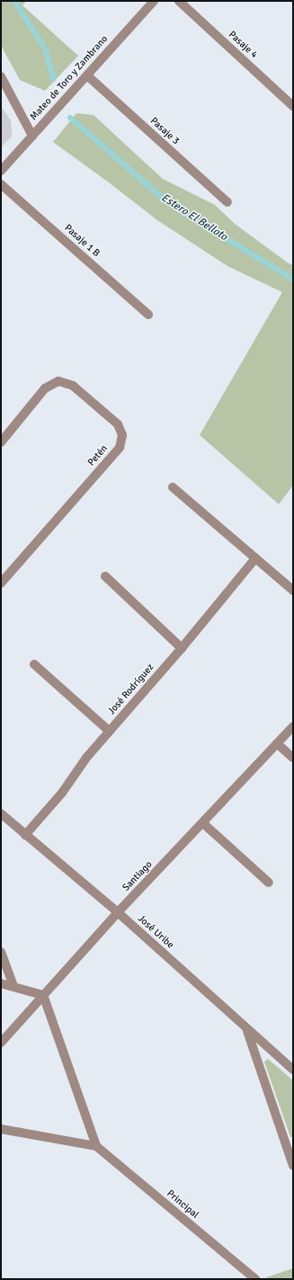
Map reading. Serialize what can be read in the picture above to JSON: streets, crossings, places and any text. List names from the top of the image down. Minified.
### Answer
{"streets":{"street":["Pasaje 4","Mateo de Toro y Zambrano","Pasaje 3","Pasaje 1 B","Petén","José Rodríguez","Santiago","José Uribe","Principal"]},"crossings":[["Mateo de Toro y Zambrano","Pasaje 3"],["José Rodríguez","José Uribe"],["Santiago","José Uribe"]],"water":["Estero El Belloto"]}
